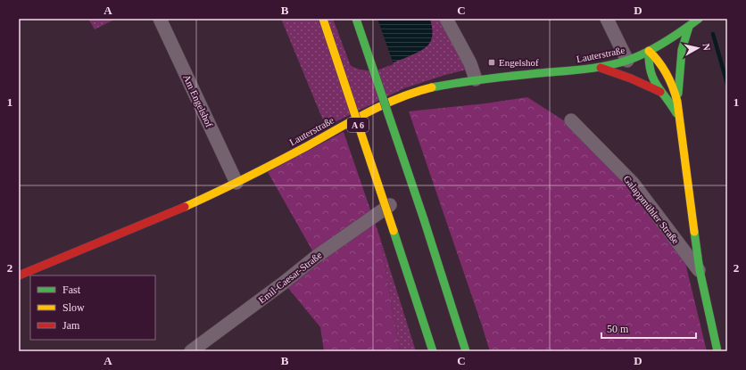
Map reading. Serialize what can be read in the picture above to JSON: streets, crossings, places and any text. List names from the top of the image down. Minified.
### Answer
{"streets":{"main road":["Lauterstraße","A 6","Galappmühler Straße"],"street":["Am Engelshof","Emil-Caesar-Straße"]},"crossings":[["Lauterstraße","Am Engelshof"],["Lauterstraße","Galappmühler Straße"]],"places":{"transit":["Engelshof"]},"legend":["Fast","Slow","Jam"],"scale_bar":"50 m","north":"right","grid":{"columns":["A","B","C","D"],"rows":["1","2"]}}
